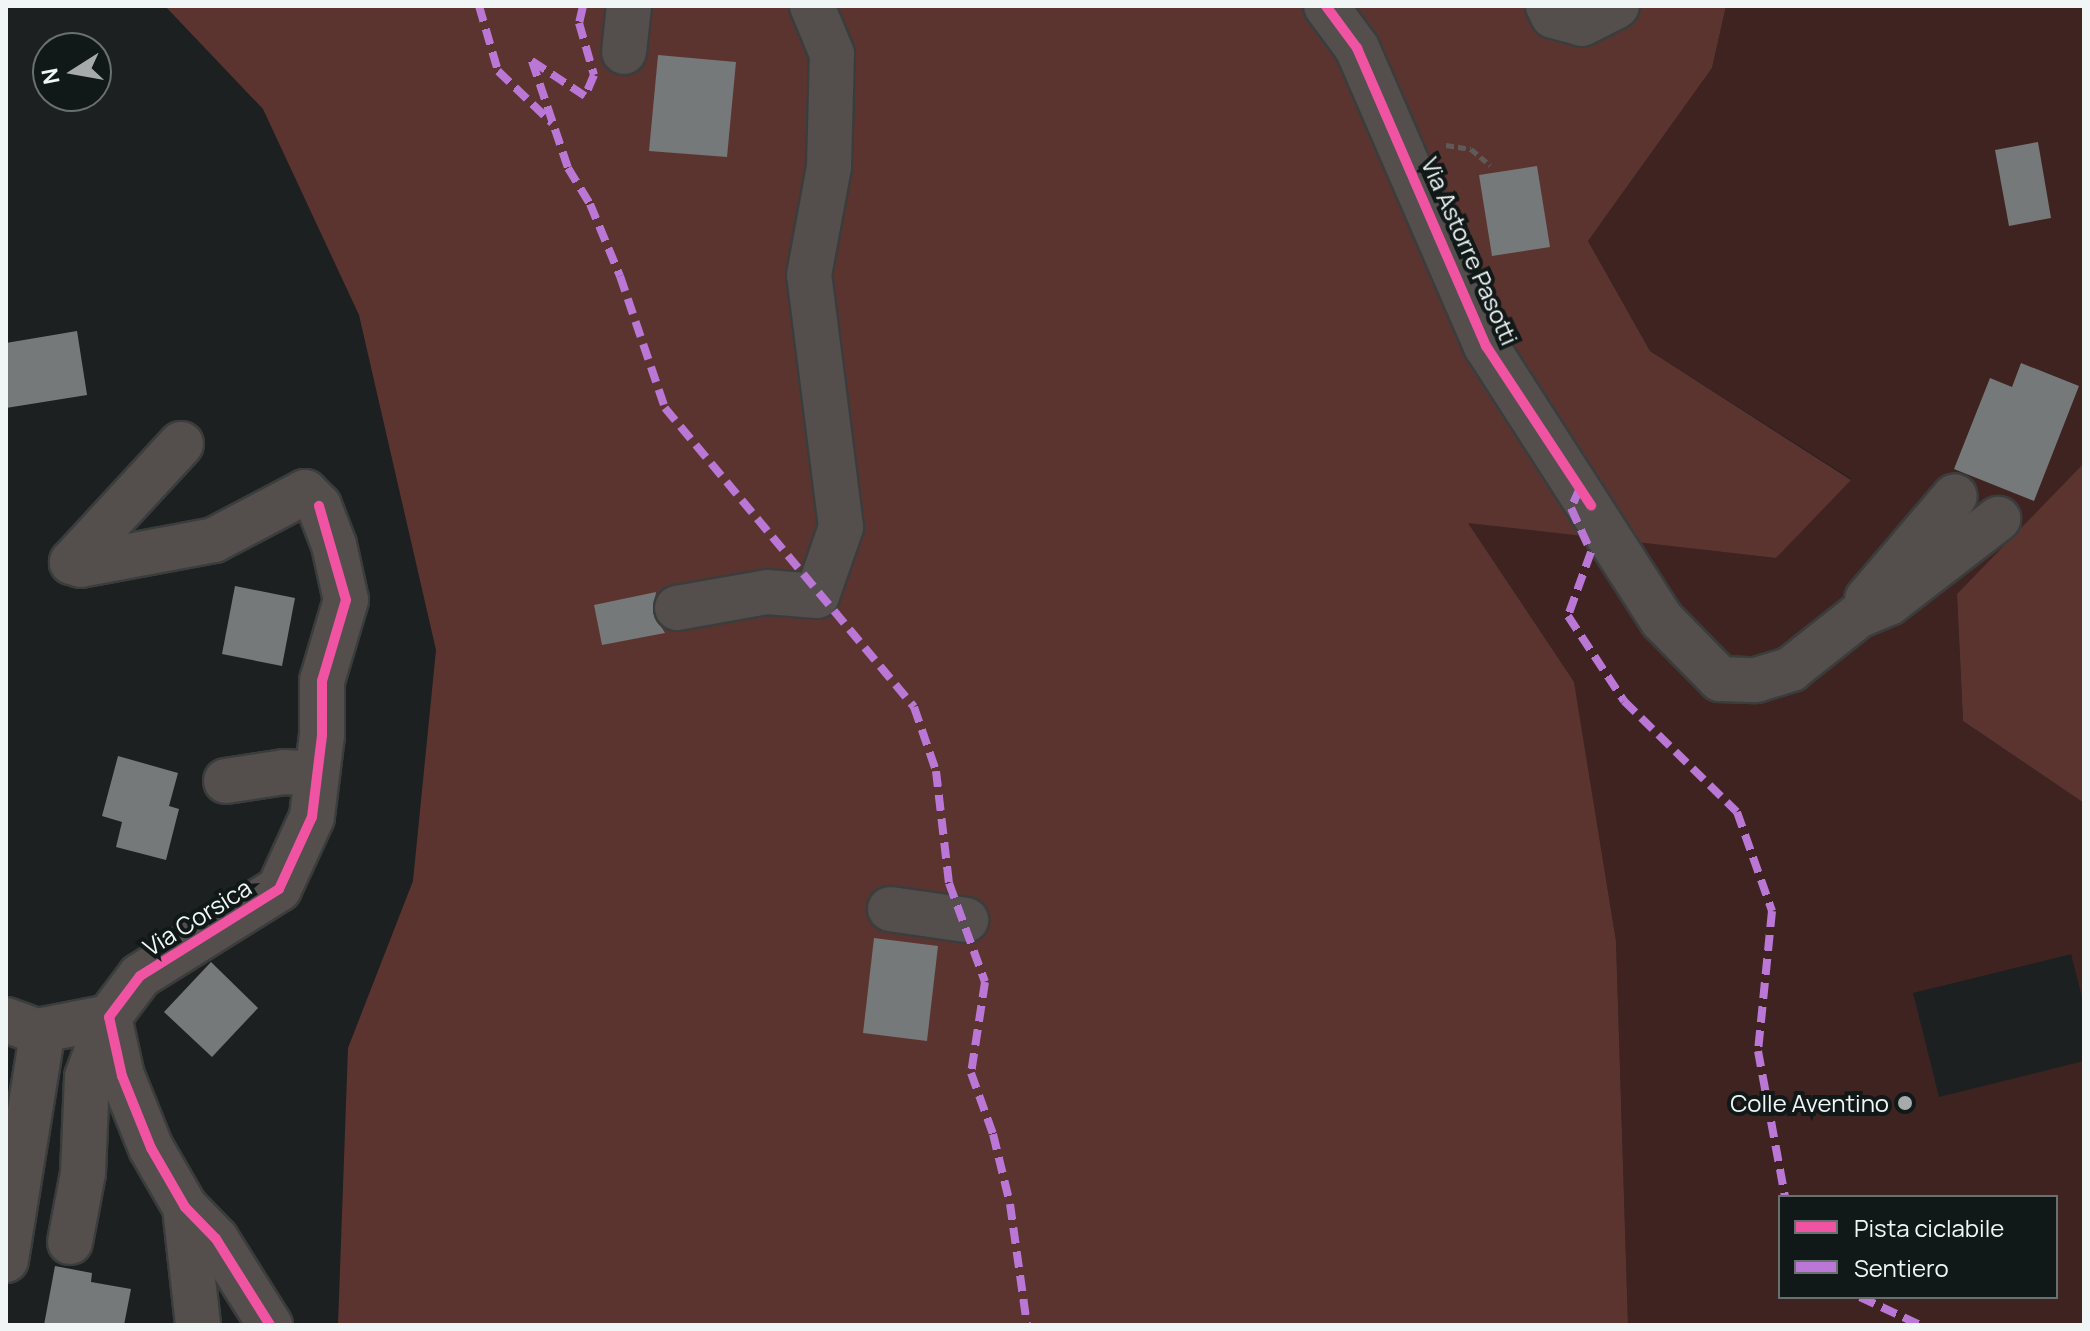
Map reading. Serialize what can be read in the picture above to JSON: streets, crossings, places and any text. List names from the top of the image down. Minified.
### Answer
{"streets":{"street":["Via Astorre Pasotti","Via Corsica"]},"places":["Colle Aventino"],"legend":["Pista ciclabile","Sentiero"],"north":"left"}
